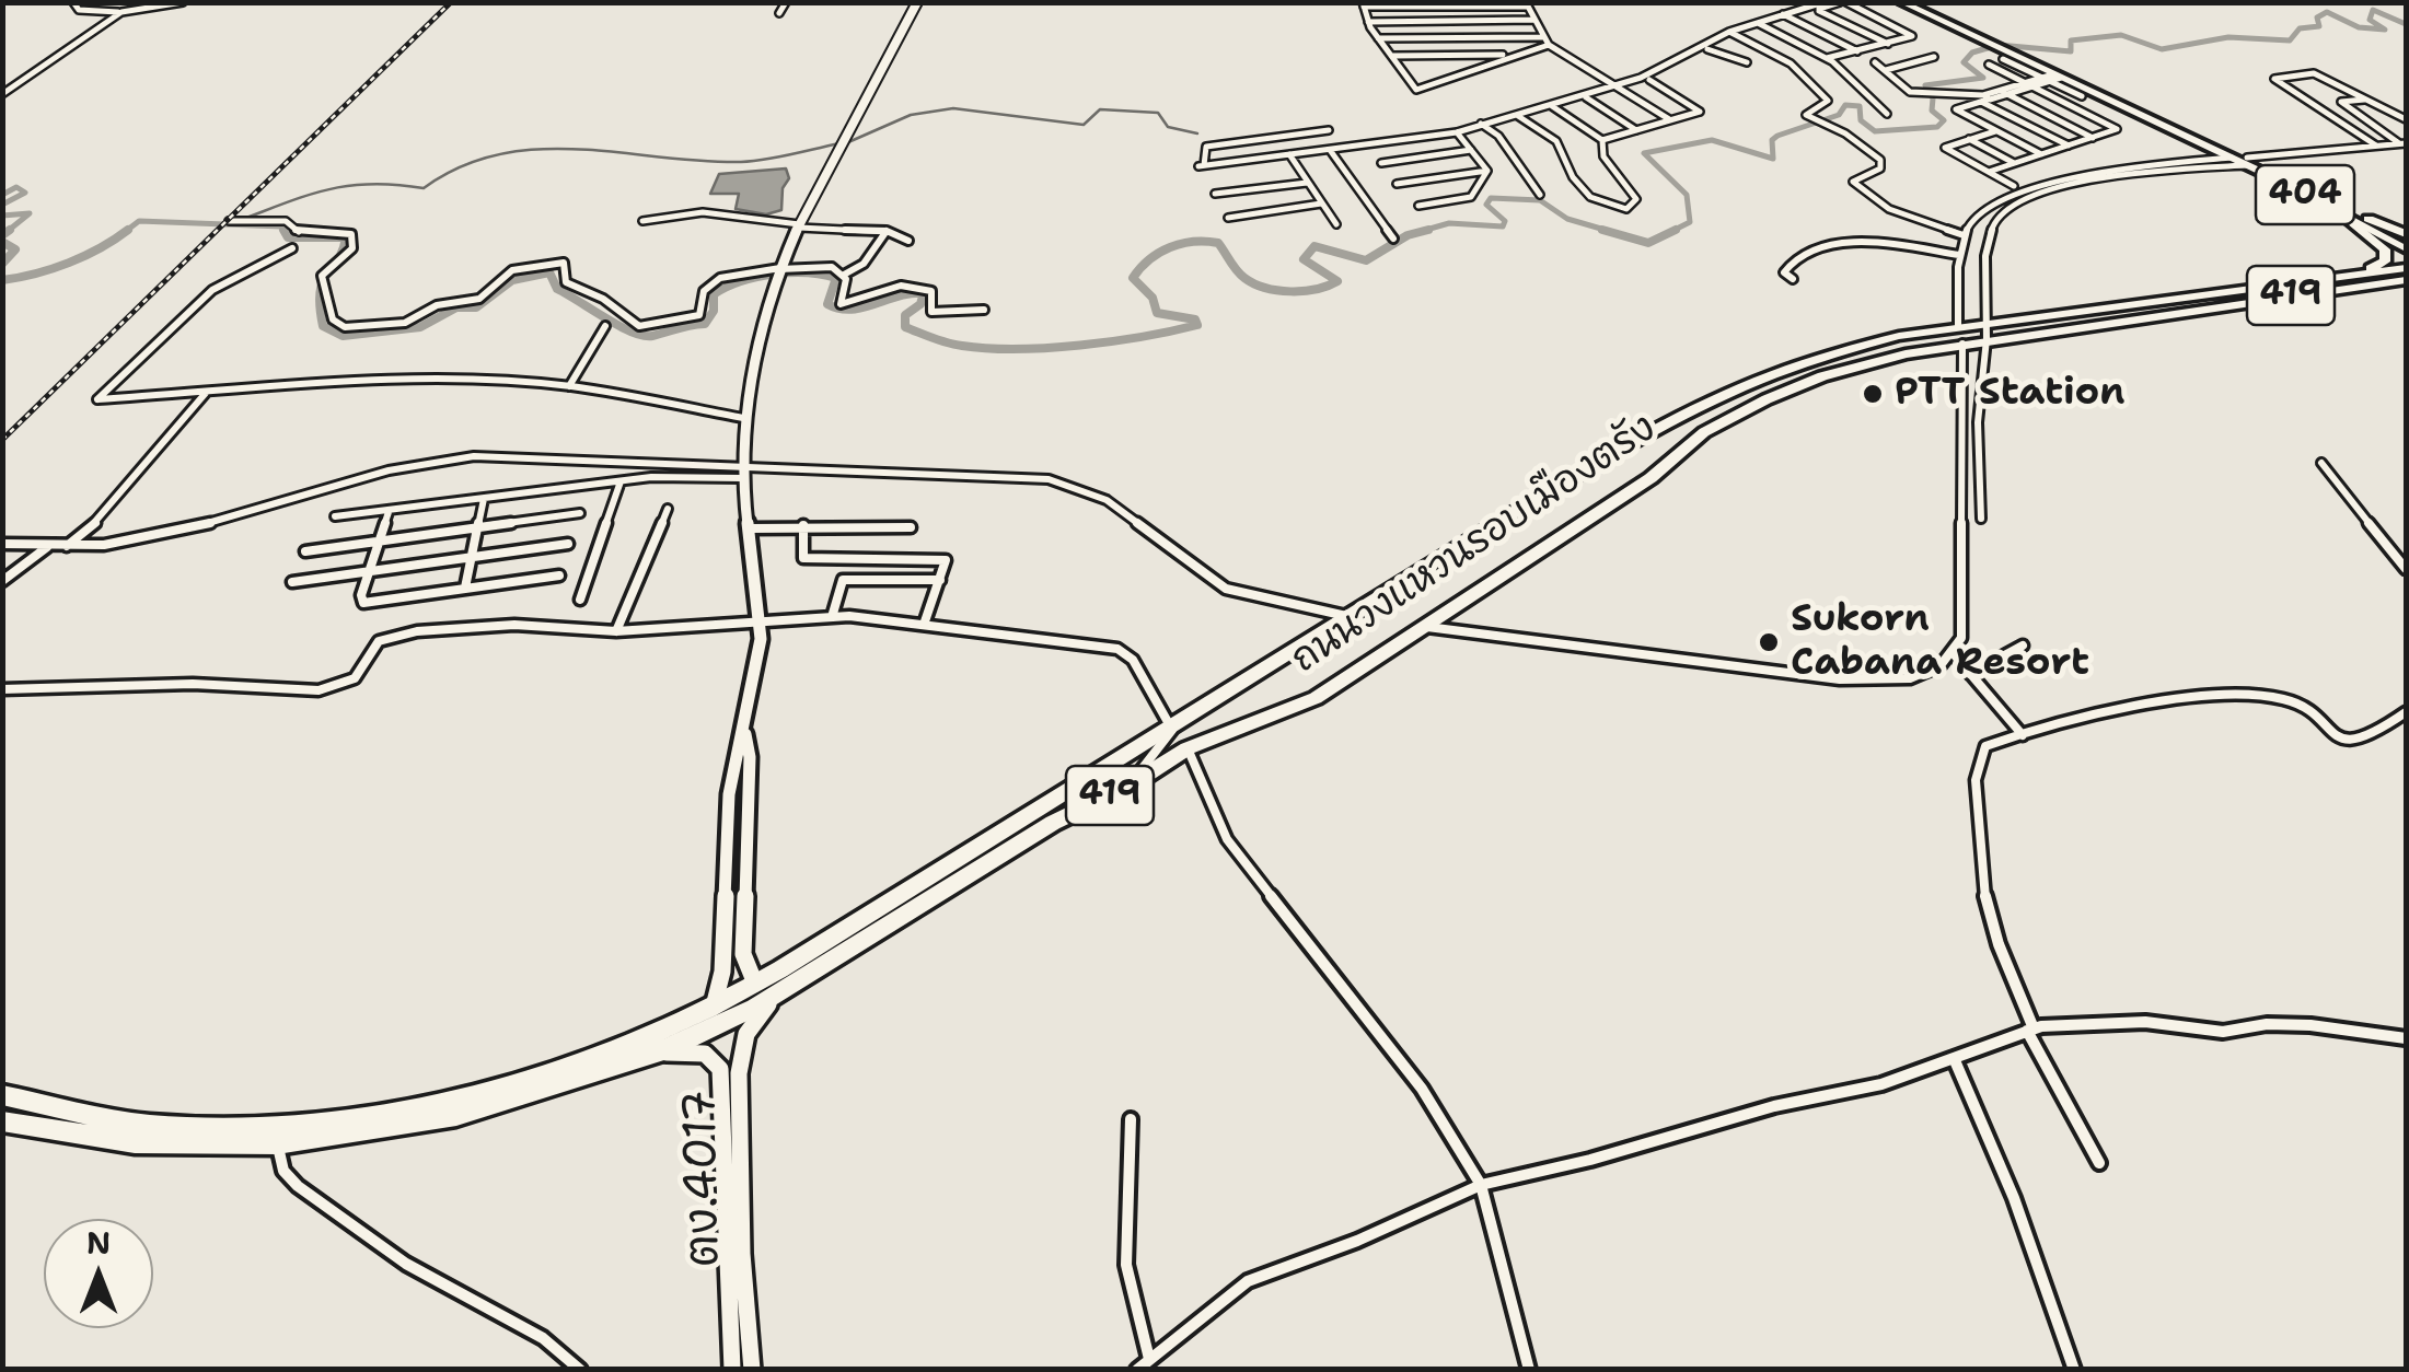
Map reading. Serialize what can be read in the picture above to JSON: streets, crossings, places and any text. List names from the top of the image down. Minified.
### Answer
{"streets":{"highway":["419","ถนนวงแหวนรอบเมืองตรัง"],"main road":["404"],"street":["ตง.4017"]},"crossings":[["ถนนวงแหวนรอบเมืองตรัง","ตง.4017"]],"places":["PTT Station","Sukorn Cabana Resort"],"north":"top"}
